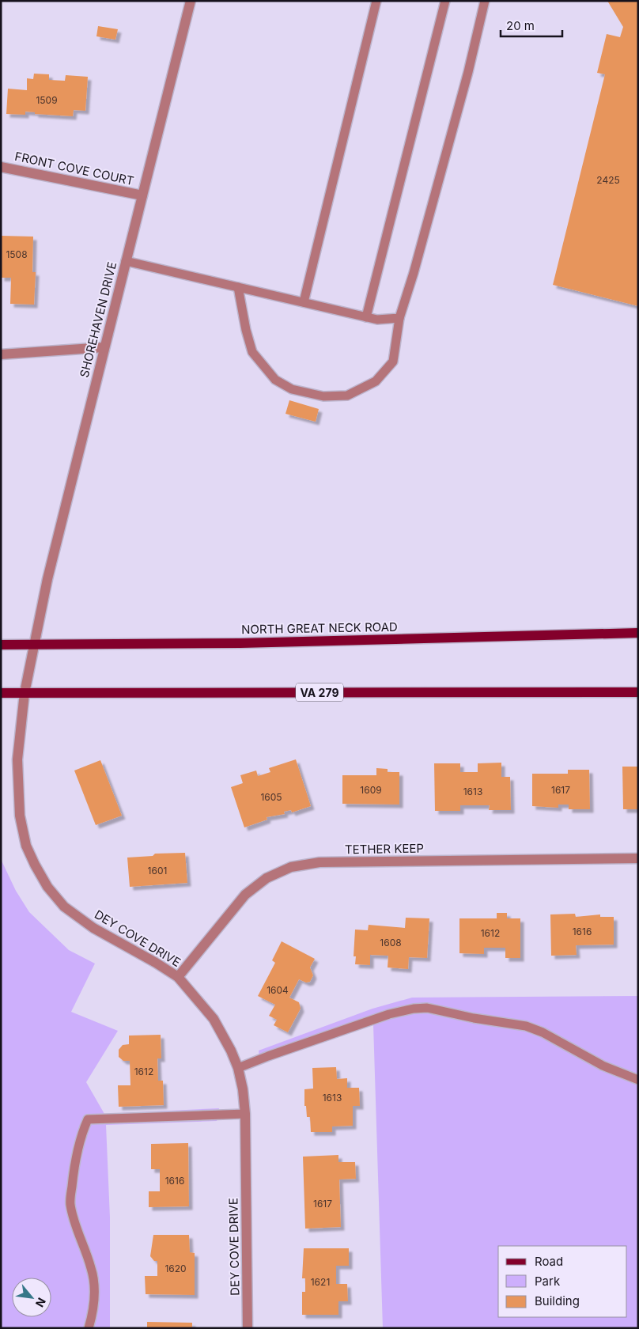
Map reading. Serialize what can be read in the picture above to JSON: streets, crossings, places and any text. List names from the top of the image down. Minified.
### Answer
{"streets":{"main road":["NORTH GREAT NECK ROAD","VA 279"],"street":["FRONT COVE COURT","SHOREHAVEN DRIVE","TETHER KEEP","DEY COVE DRIVE"]},"crossings":[["FRONT COVE COURT","SHOREHAVEN DRIVE"],["SHOREHAVEN DRIVE","NORTH GREAT NECK ROAD"],["SHOREHAVEN DRIVE","DEY COVE DRIVE"],["NORTH GREAT NECK ROAD","DEY COVE DRIVE"],["VA 279","DEY COVE DRIVE"],["TETHER KEEP","DEY COVE DRIVE"]],"house_numbers":["1509","2425","1508","1609","1617","1613","1605","1601","1616","1612","1608","1604","1612","1613","1616","1617","1620","1621"],"legend":["Road","Park","Building"],"scale_bar":"20 m","north":"bottom right"}
